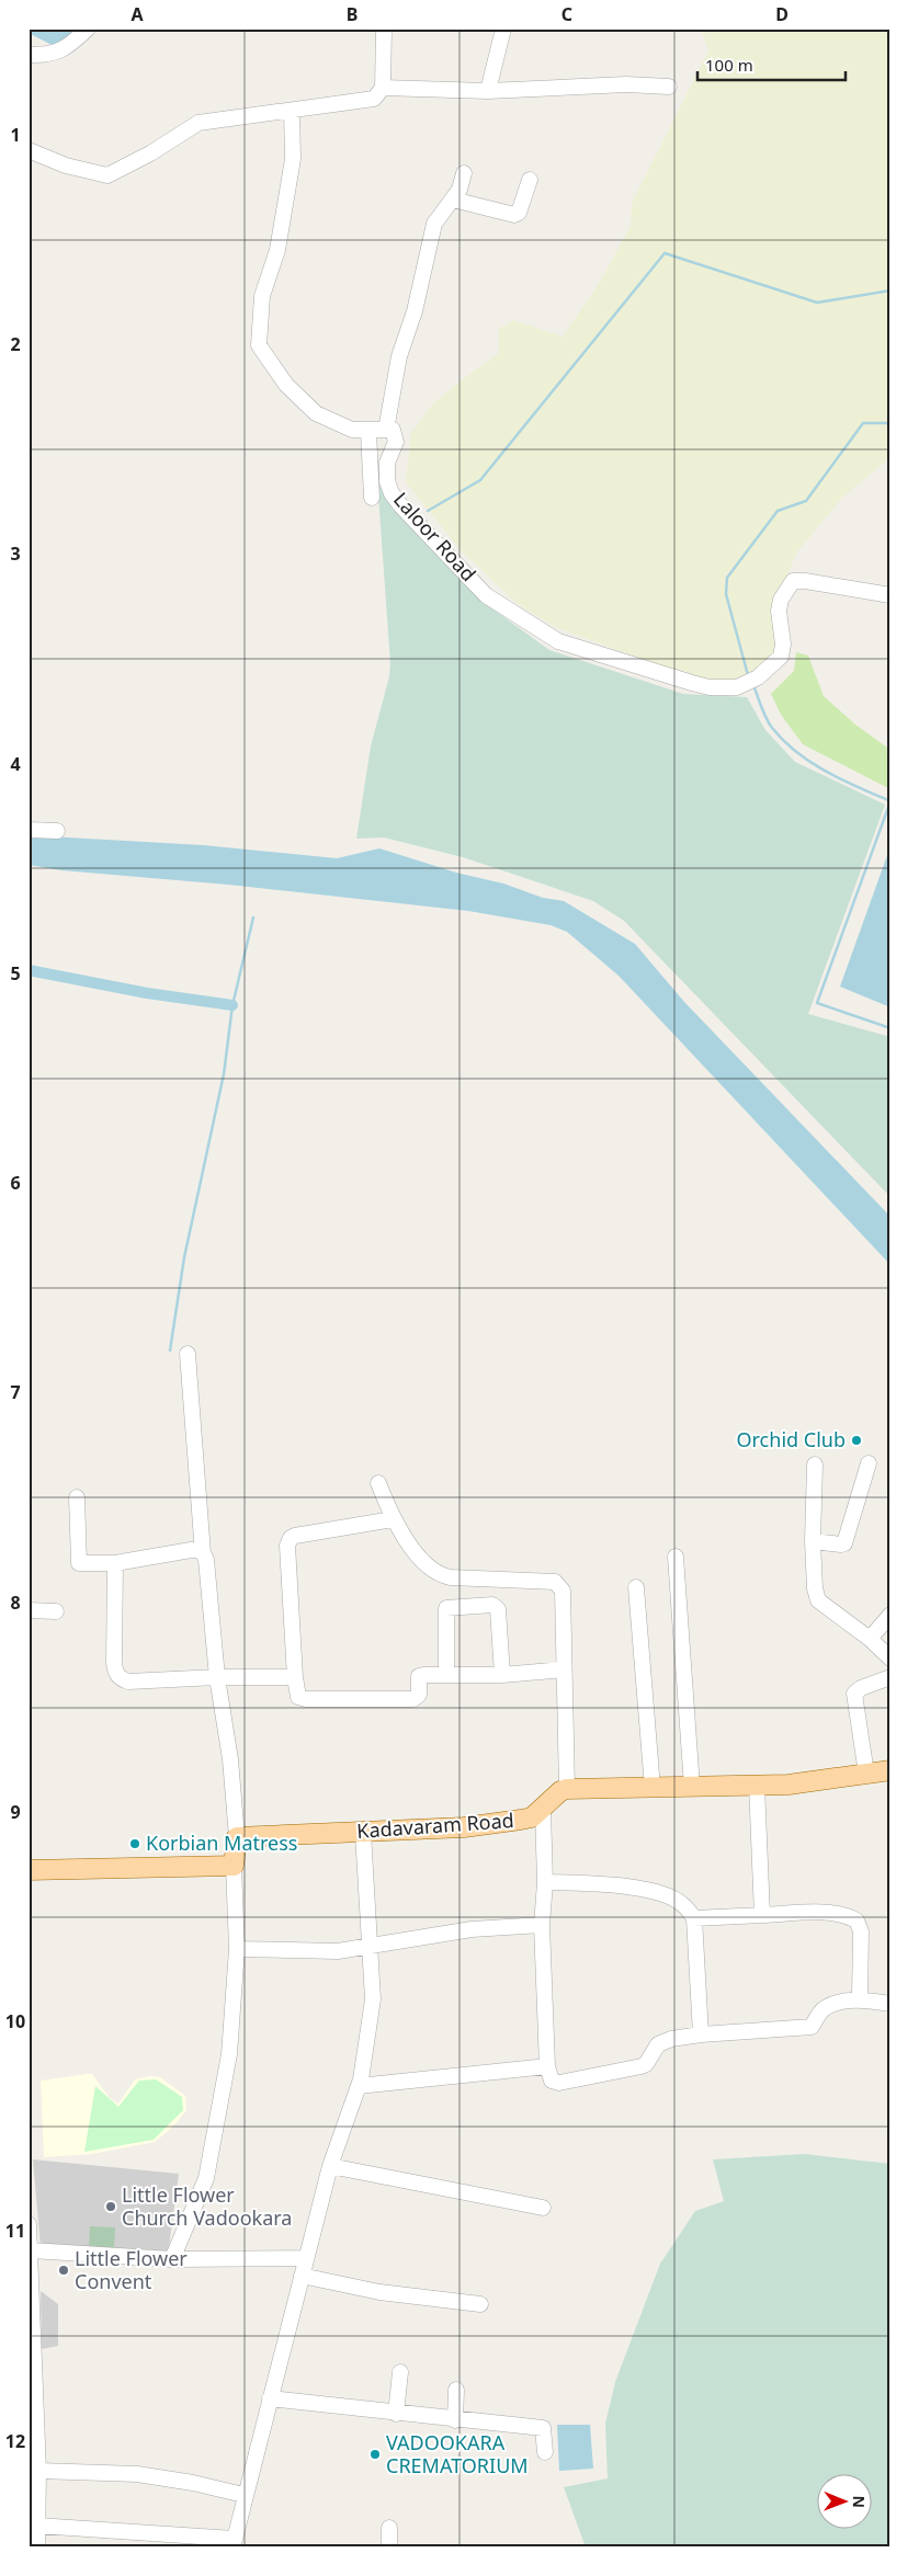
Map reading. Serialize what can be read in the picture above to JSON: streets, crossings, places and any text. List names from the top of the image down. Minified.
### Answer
{"streets":{"main road":["Kadavaram Road"],"street":["Laloor Road"]},"places":["Orchid Club","Korbian Matress","Little Flower Church Vadookara","Little Flower Convent","VADOOKARA CREMATORIUM"],"scale_bar":"100 m","north":"right","grid":{"columns":["A","B","C","D"],"rows":["1","2","3","4","5","6","7","8","9","10","11","12"]}}
